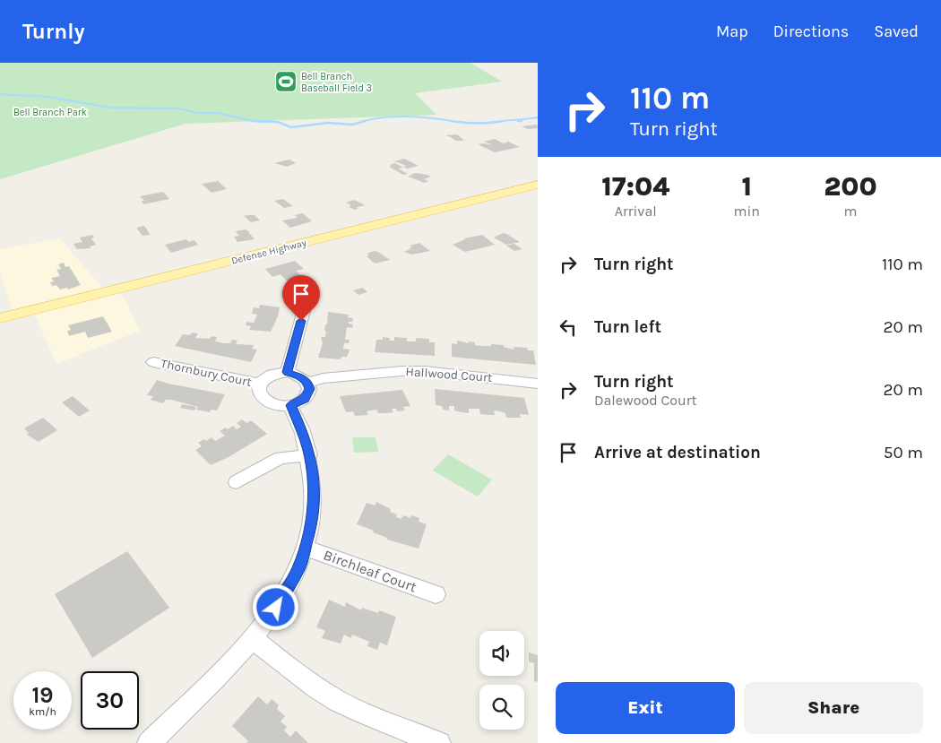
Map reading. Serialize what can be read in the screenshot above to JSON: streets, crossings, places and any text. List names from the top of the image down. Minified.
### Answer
{"streets":{"main road":["Defense Highway"],"street":["Thornbury Court","Hallwood Court","Birchleaf Court"]},"crossings":[["Thornbury Court","Hallwood Court"]],"parks":["Bell Branch Park"],"places":{"sports":["Bell Branch Baseball Field 3"]},"page":{"header":"Turnly","nav":["Map","Directions","Saved"],"turn":["110 m","Turn right"],"eta":["17:04","Arrival","1","min","200","m"],"list":[{"name":"Turn right","value":"110 m"},{"name":"Turn left","value":"20 m"},{"name":"Turn right","note":"Dalewood Court","value":"20 m"},{"name":"Arrive at destination","value":"50 m"}],"speed":"19 km/h","limit":"30","buttons":["Exit","Share"]}}
